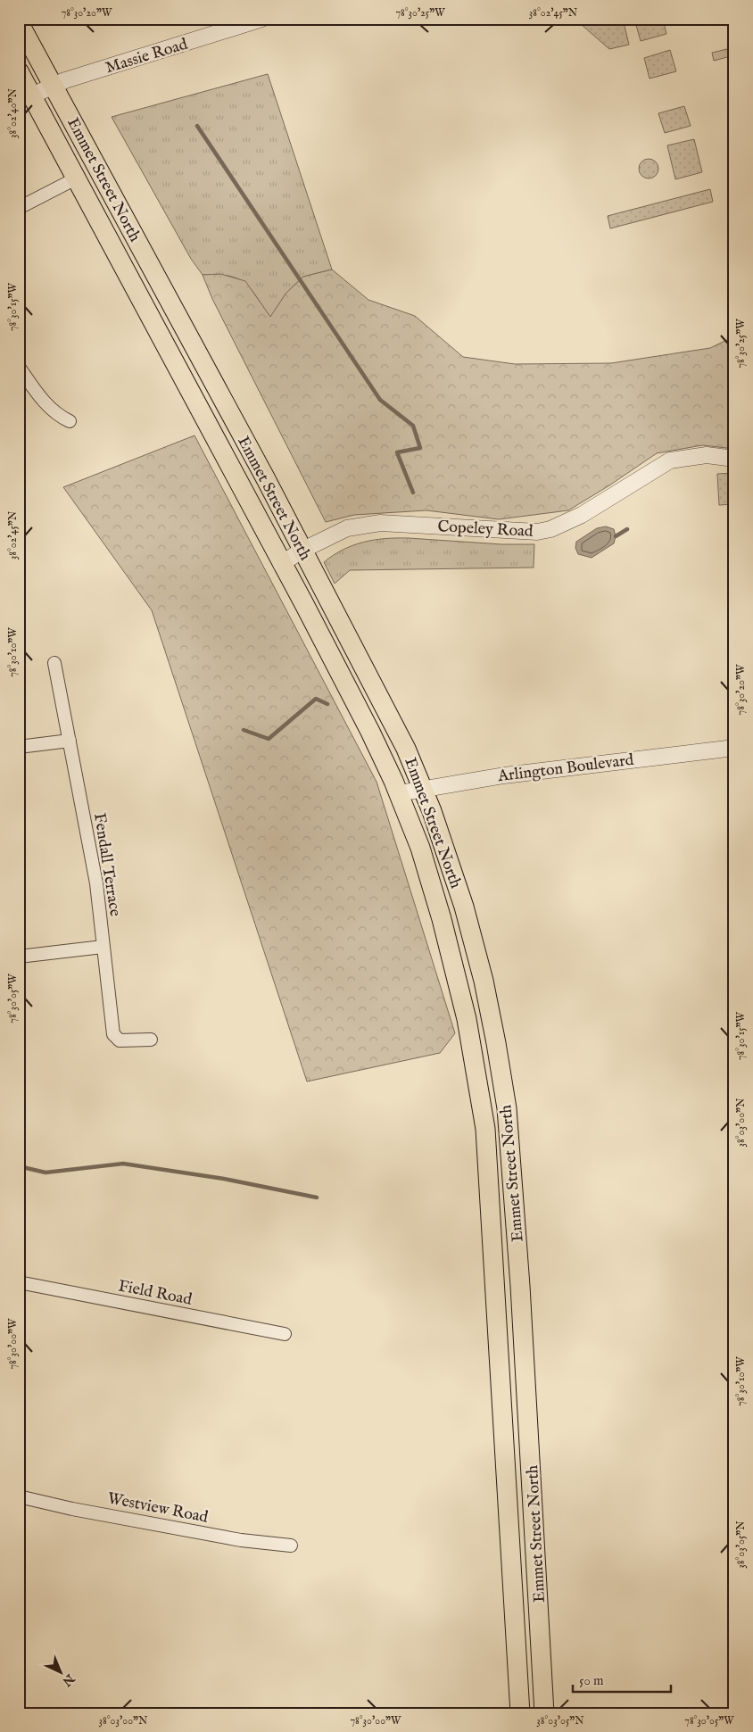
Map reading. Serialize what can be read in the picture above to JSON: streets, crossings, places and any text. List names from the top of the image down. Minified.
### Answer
{"streets":{"main road":["Emmet Street North"],"street":["Massie Road","Copeley Road","Arlington Boulevard","Fendall Terrace","Field Road","Westview Road"]},"crossings":[["Massie Road","Emmet Street North"],["Emmet Street North","Copeley Road"],["Emmet Street North","Arlington Boulevard"]],"scale_bar":"50 m","north":"bottom right","coordinates":["78°30'20\"W","78°30'25\"W","38°02'45\"N","38°02'40\"N","78°30'15\"W","78°30'10\"W","78°30'05\"W","38°03'00\"N","78°30'00\"W","38°03'05\"N"]}
